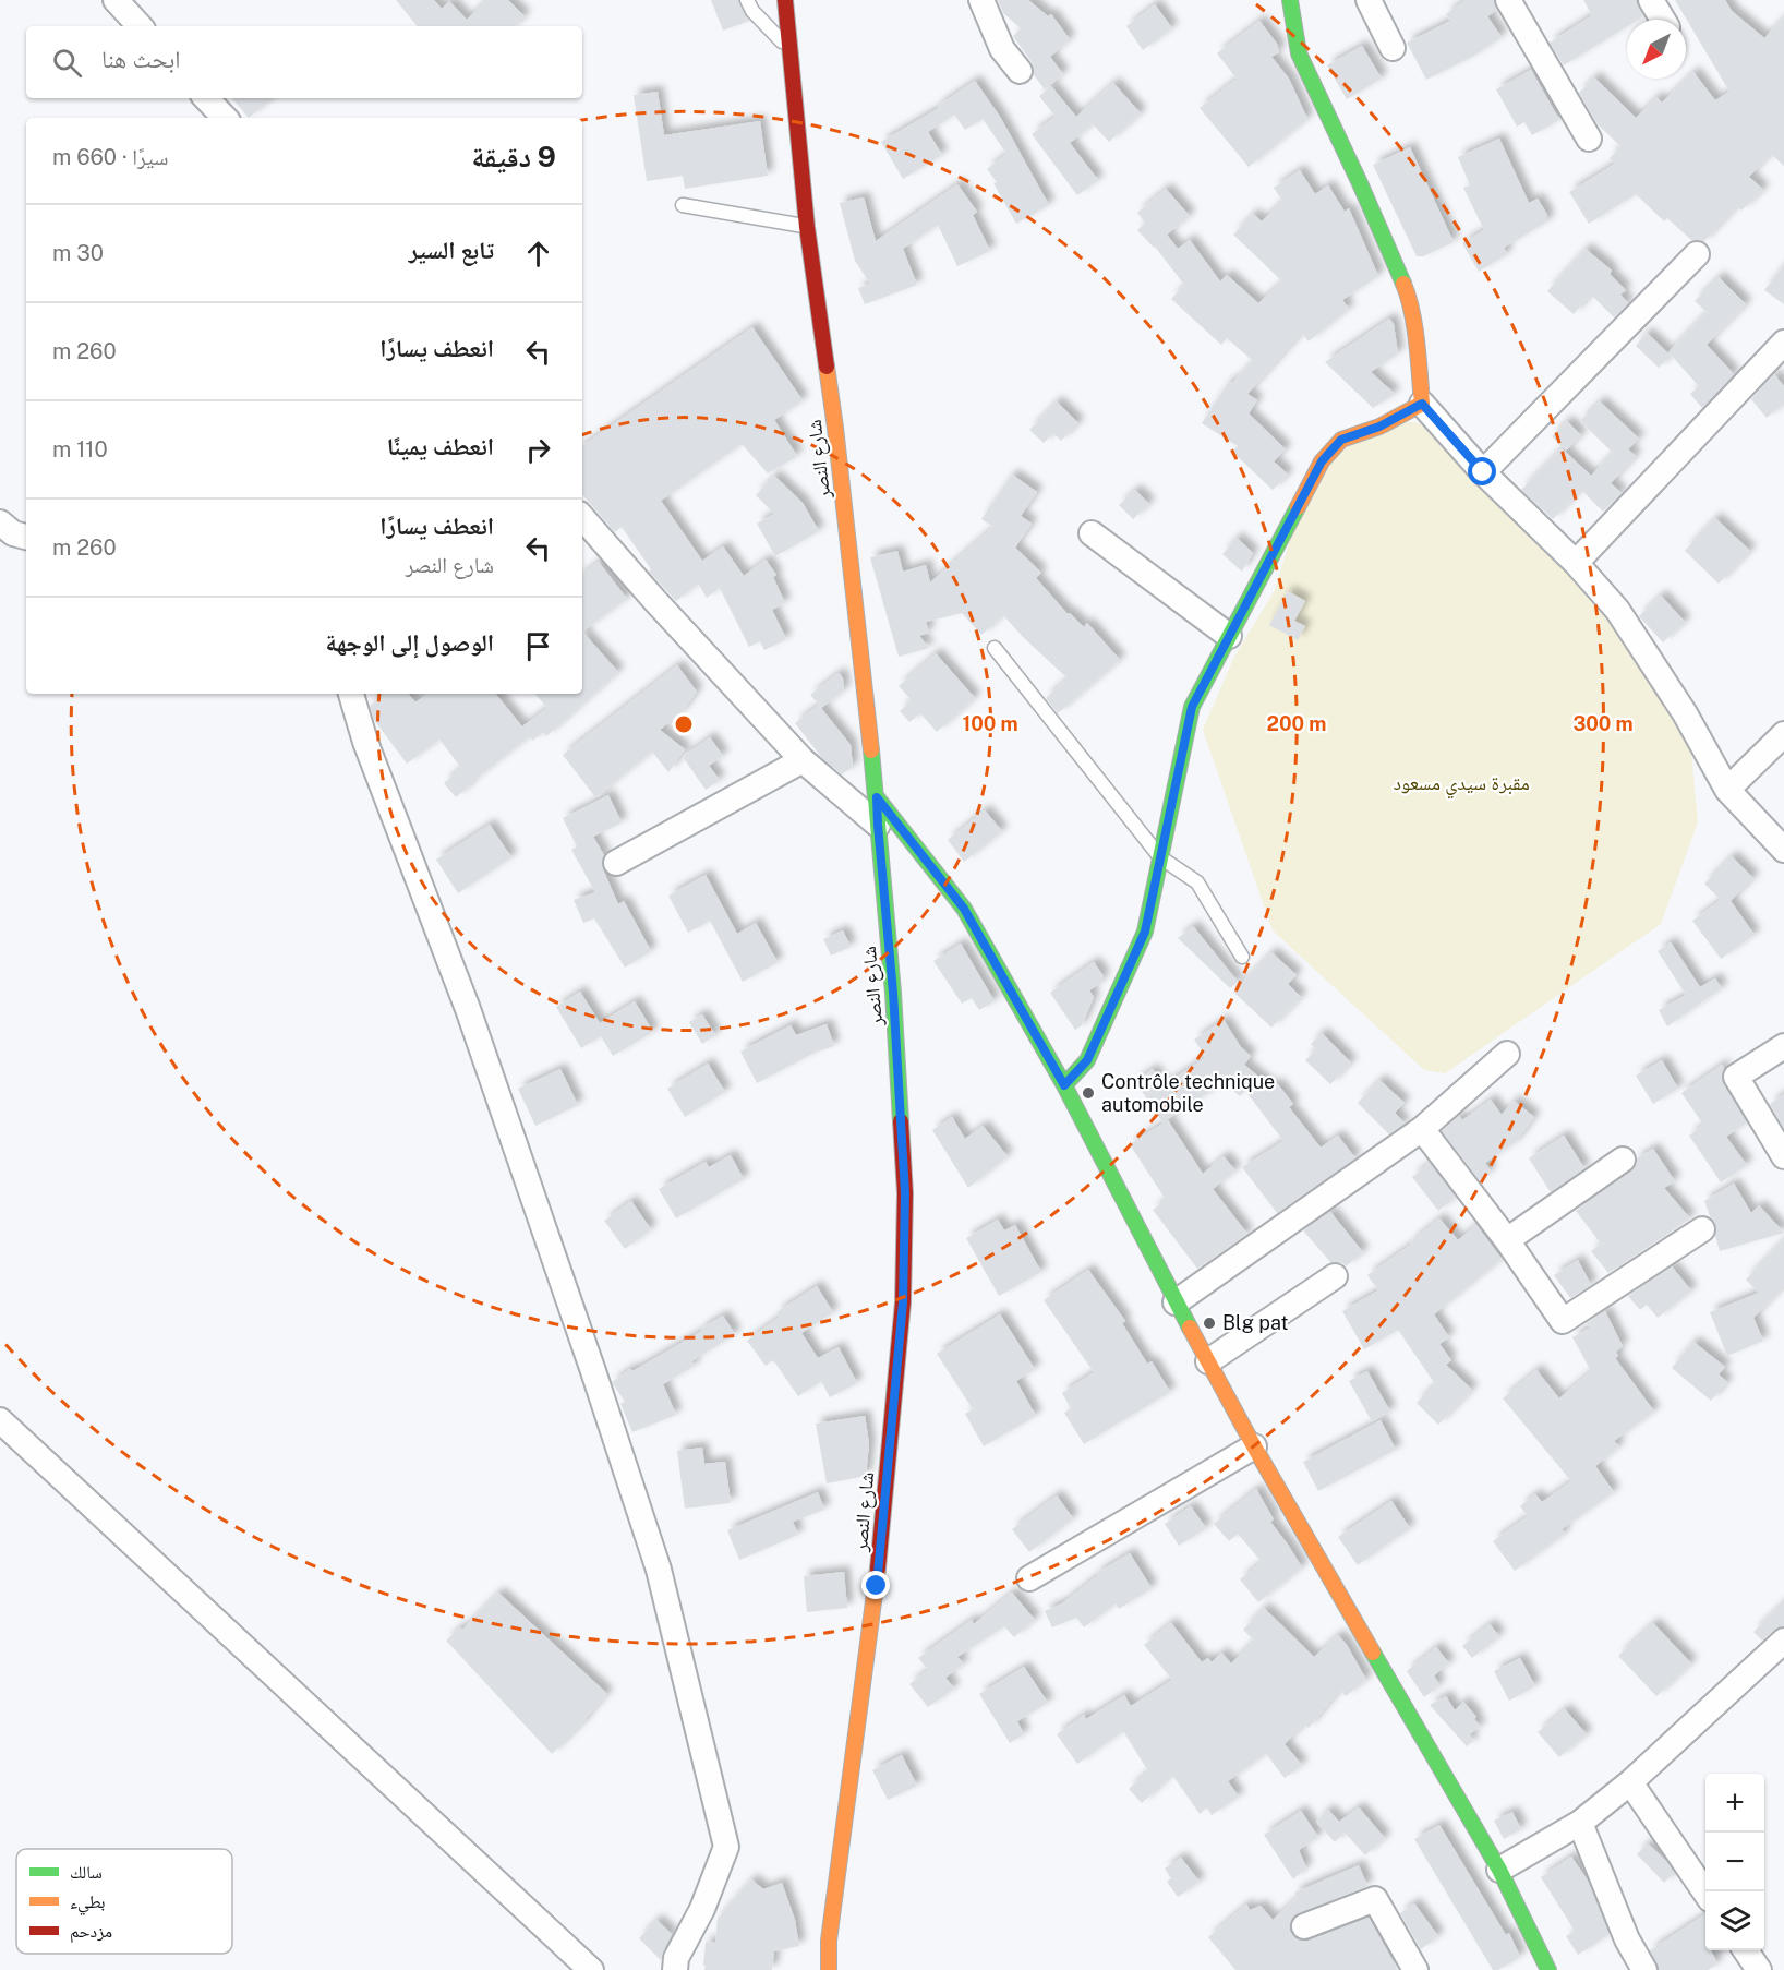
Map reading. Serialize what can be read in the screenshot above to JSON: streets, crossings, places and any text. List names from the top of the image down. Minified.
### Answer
{"streets":{"street":["شارع النصر"]},"parks":["مقبرة سيدي مسعود"],"places":["Contrôle technique automobile","Blg pat"],"legend":["سالك","بطيء","مزدحم"],"north":"bottom left","page":{"search":"ابحث هنا","heading":["9 دقيقة","سيرًا · 660 m"],"list":[["تابع السير","30 m"],["انعطف يسارًا","260 m"],["انعطف يمينًا","110 m"],["انعطف يسارًا","شارع النصر","260 m"],"الوصول إلى الوجهة"],"map_buttons":["+","−"]},"rings":["100 m","200 m","300 m"]}
